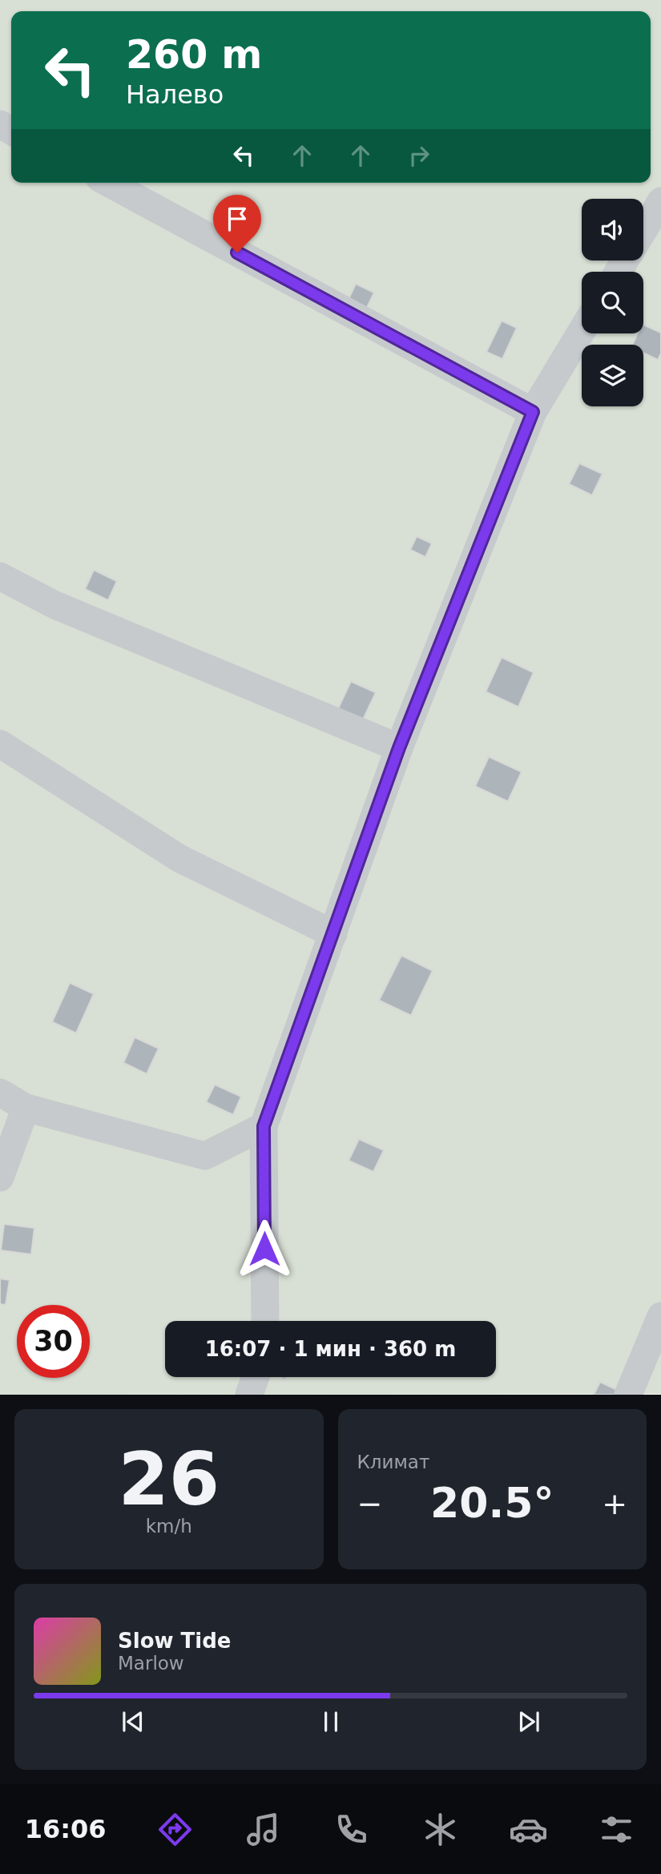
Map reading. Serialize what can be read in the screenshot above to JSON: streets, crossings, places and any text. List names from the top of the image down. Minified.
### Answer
{"page":{"turn":["260 m","Налево"],"limit":"30","trip":"16:07 · 1 мин · 360 m","tile":[["26","km/h"],"Климат"],"heat":["−","20.5°","+"],"song":["Slow Tide","Marlow"],"tabs":"16:06"}}
